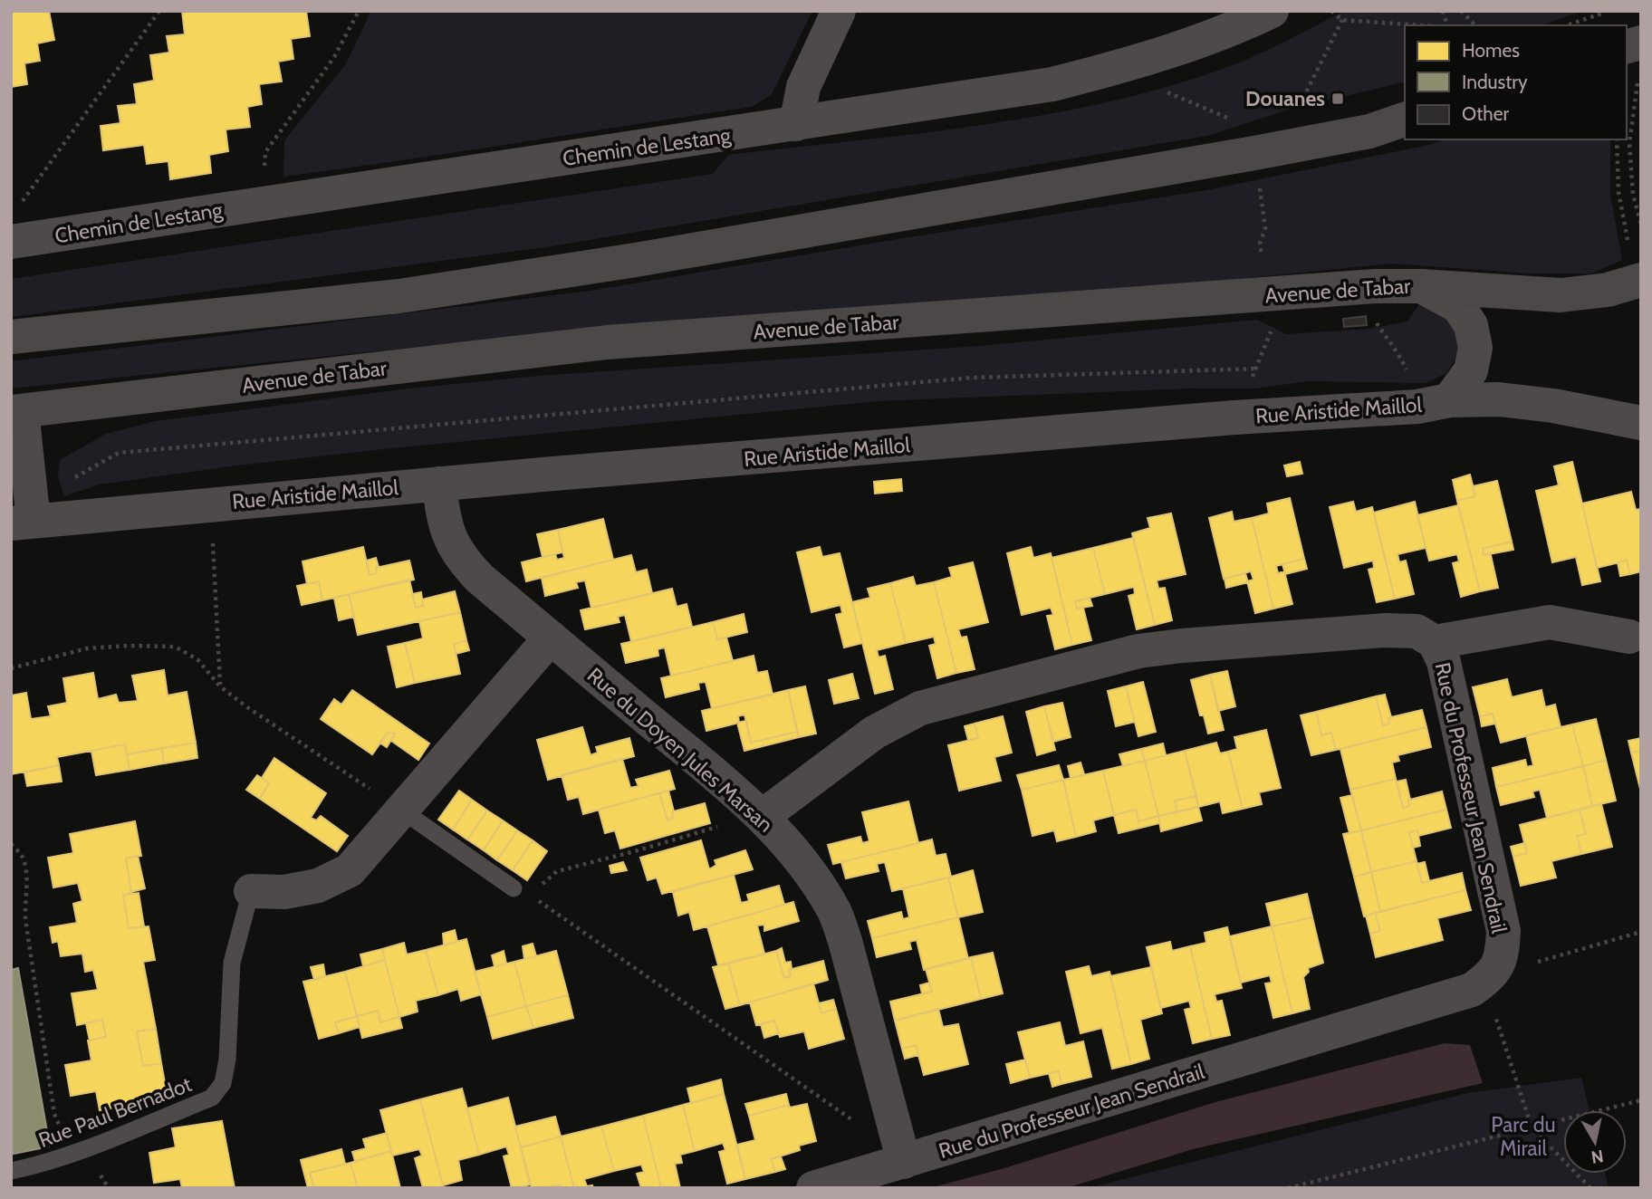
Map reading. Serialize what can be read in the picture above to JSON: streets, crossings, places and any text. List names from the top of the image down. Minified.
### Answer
{"streets":{"main road":["Avenue de Tabar"],"street":["Chemin de Lestang","Rue Aristide Maillol","Rue du Doyen Jules Marsan","Rue du Professeur Jean Sendrail"],"lane":["Rue Paul Bernadot"]},"crossings":[["Rue Aristide Maillol","Rue du Doyen Jules Marsan"],["Rue du Doyen Jules Marsan","Rue du Professeur Jean Sendrail"]],"parks":["Parc du Mirail"],"places":{"transit":["Douanes"]},"legend":["Homes","Industry","Other"],"north":"bottom"}
